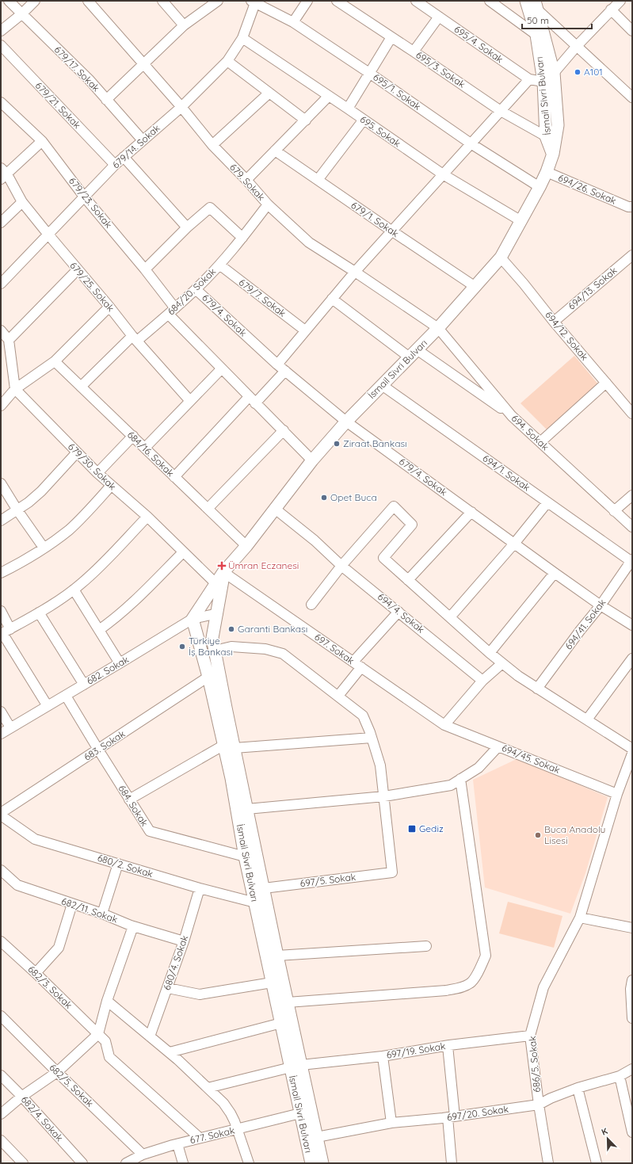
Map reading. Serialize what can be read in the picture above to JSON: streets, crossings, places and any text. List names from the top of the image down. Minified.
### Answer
{"streets":{"main road":["İsmail Sivri Bulvarı"],"street":["695/4. Sokak","679/17. Sokak","695/3. Sokak","695/1. Sokak","679/21. Sokak","695. Sokak","679/14. Sokak","679. Sokak","694/26. Sokak","679/23. Sokak","679/1. Sokak","679/25. Sokak","694/13. Sokak","684/20. Sokak","679/7. Sokak","679/4. Sokak","694/12. Sokak","694. Sokak","684/16. Sokak","679/30. Sokak","694/1. Sokak","694/4. Sokak","694/41. Sokak","697. Sokak","682. Sokak","683. Sokak","694/45. Sokak","684. Sokak","680/2. Sokak","697/5. Sokak","682/11. Sokak","680/4. Sokak","682/3. Sokak","697/19. Sokak","686/5. Sokak","682/5. Sokak","697/20. Sokak","682/4. Sokak","677. Sokak"]},"crossings":[["695/4. Sokak","İsmail Sivri Bulvarı"],["679/17. Sokak","679/14. Sokak"],["695/3. Sokak","İsmail Sivri Bulvarı"],["695/1. Sokak","İsmail Sivri Bulvarı"],["695/1. Sokak","679/14. Sokak"],["İsmail Sivri Bulvarı","695. Sokak"],["İsmail Sivri Bulvarı","679. Sokak"],["İsmail Sivri Bulvarı","694/26. Sokak"],["İsmail Sivri Bulvarı","679/23. Sokak"],["İsmail Sivri Bulvarı","679/1. Sokak"],["İsmail Sivri Bulvarı","679/4. Sokak"],["İsmail Sivri Bulvarı","694/12. Sokak"],["İsmail Sivri Bulvarı","694. Sokak"],["İsmail Sivri Bulvarı","684/16. Sokak"],["İsmail Sivri Bulvarı","679/30. Sokak"],["İsmail Sivri Bulvarı","694/1. Sokak"],["İsmail Sivri Bulvarı","694/4. Sokak"],["İsmail Sivri Bulvarı","697. Sokak"],["İsmail Sivri Bulvarı","682. Sokak"],["İsmail Sivri Bulvarı","683. Sokak"],["İsmail Sivri Bulvarı","684. Sokak"],["İsmail Sivri Bulvarı","680/2. Sokak"],["İsmail Sivri Bulvarı","697/5. Sokak"],["İsmail Sivri Bulvarı","697/19. Sokak"],["İsmail Sivri Bulvarı","697/20. Sokak"],["İsmail Sivri Bulvarı","677. Sokak"],["679/21. Sokak","679/14. Sokak"],["695. Sokak","679/14. Sokak"],["679/14. Sokak","679. Sokak"],["679/14. Sokak","679/23. Sokak"],["679/14. Sokak","679/25. Sokak"],["679. Sokak","684/20. Sokak"],["679. Sokak","694. Sokak"],["679/23. Sokak","684/20. Sokak"],["679/25. Sokak","684/20. Sokak"],["694/13. Sokak","694/12. Sokak"],["684/20. Sokak","679/7. Sokak"],["684/20. Sokak","679/4. Sokak"],["684/20. Sokak","684/16. Sokak"],["679/4. Sokak","694/41. Sokak"],["694/1. Sokak","694/41. Sokak"],["697. Sokak","694/45. Sokak"],["682. Sokak","684. Sokak"],["683. Sokak","684. Sokak"],["694/45. Sokak","686/5. Sokak"],["680/2. Sokak","680/4. Sokak"],["682/11. Sokak","680/4. Sokak"],["682/3. Sokak","677. Sokak"],["697/19. Sokak","686/5. Sokak"],["686/5. Sokak","697/20. Sokak"],["682/5. Sokak","677. Sokak"]],"places":{"other":["A101","Ziraat Bankası","Opet Buca","Garanti Bankası","Türkiye İş Bankası","Buca Anadolu Lisesi"],"health":["Ümran Eczanesi"],"transit":["Gediz"]},"scale_bar":"50 m","north":"top left"}
